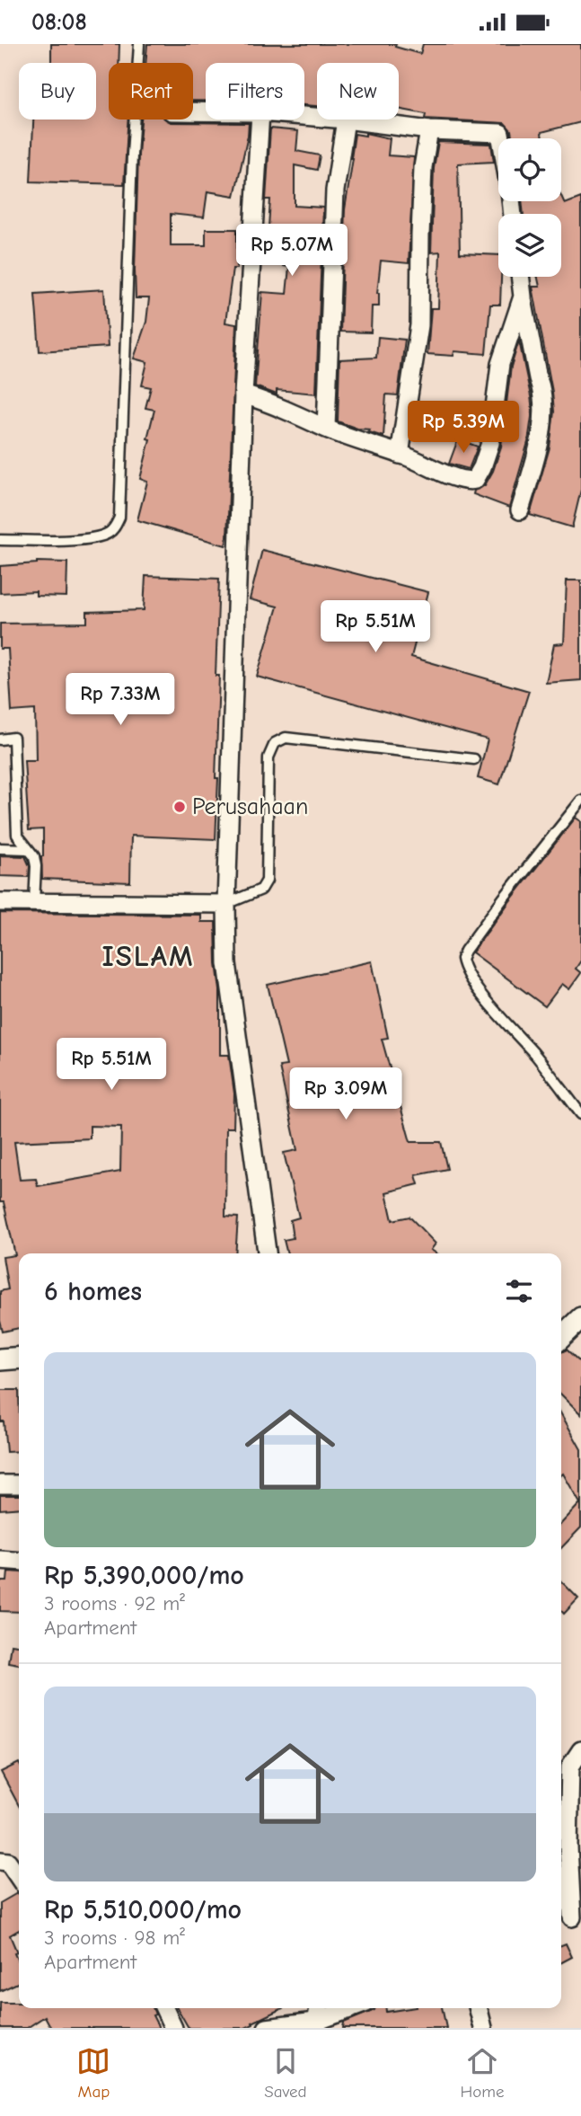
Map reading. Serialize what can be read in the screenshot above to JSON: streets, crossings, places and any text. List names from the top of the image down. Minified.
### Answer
{"districts":["ISLAM"],"places":["Perusahaan"],"page":{"status":"08:08","chip":["Buy","Rent","Filters","New"],"price":["Rp 5.07M","Rp 5.39M","Rp 5.51M","Rp 7.33M","Rp 5.51M","Rp 3.09M"],"heading":"6 homes","list":[{"name":"Rp 5,390,000/mo","note":"3 rooms · 92 m² · Apartment"},{"name":"Rp 5,510,000/mo","note":"3 rooms · 98 m² · Apartment"}],"tabs":["Map","Saved","Home"]}}
